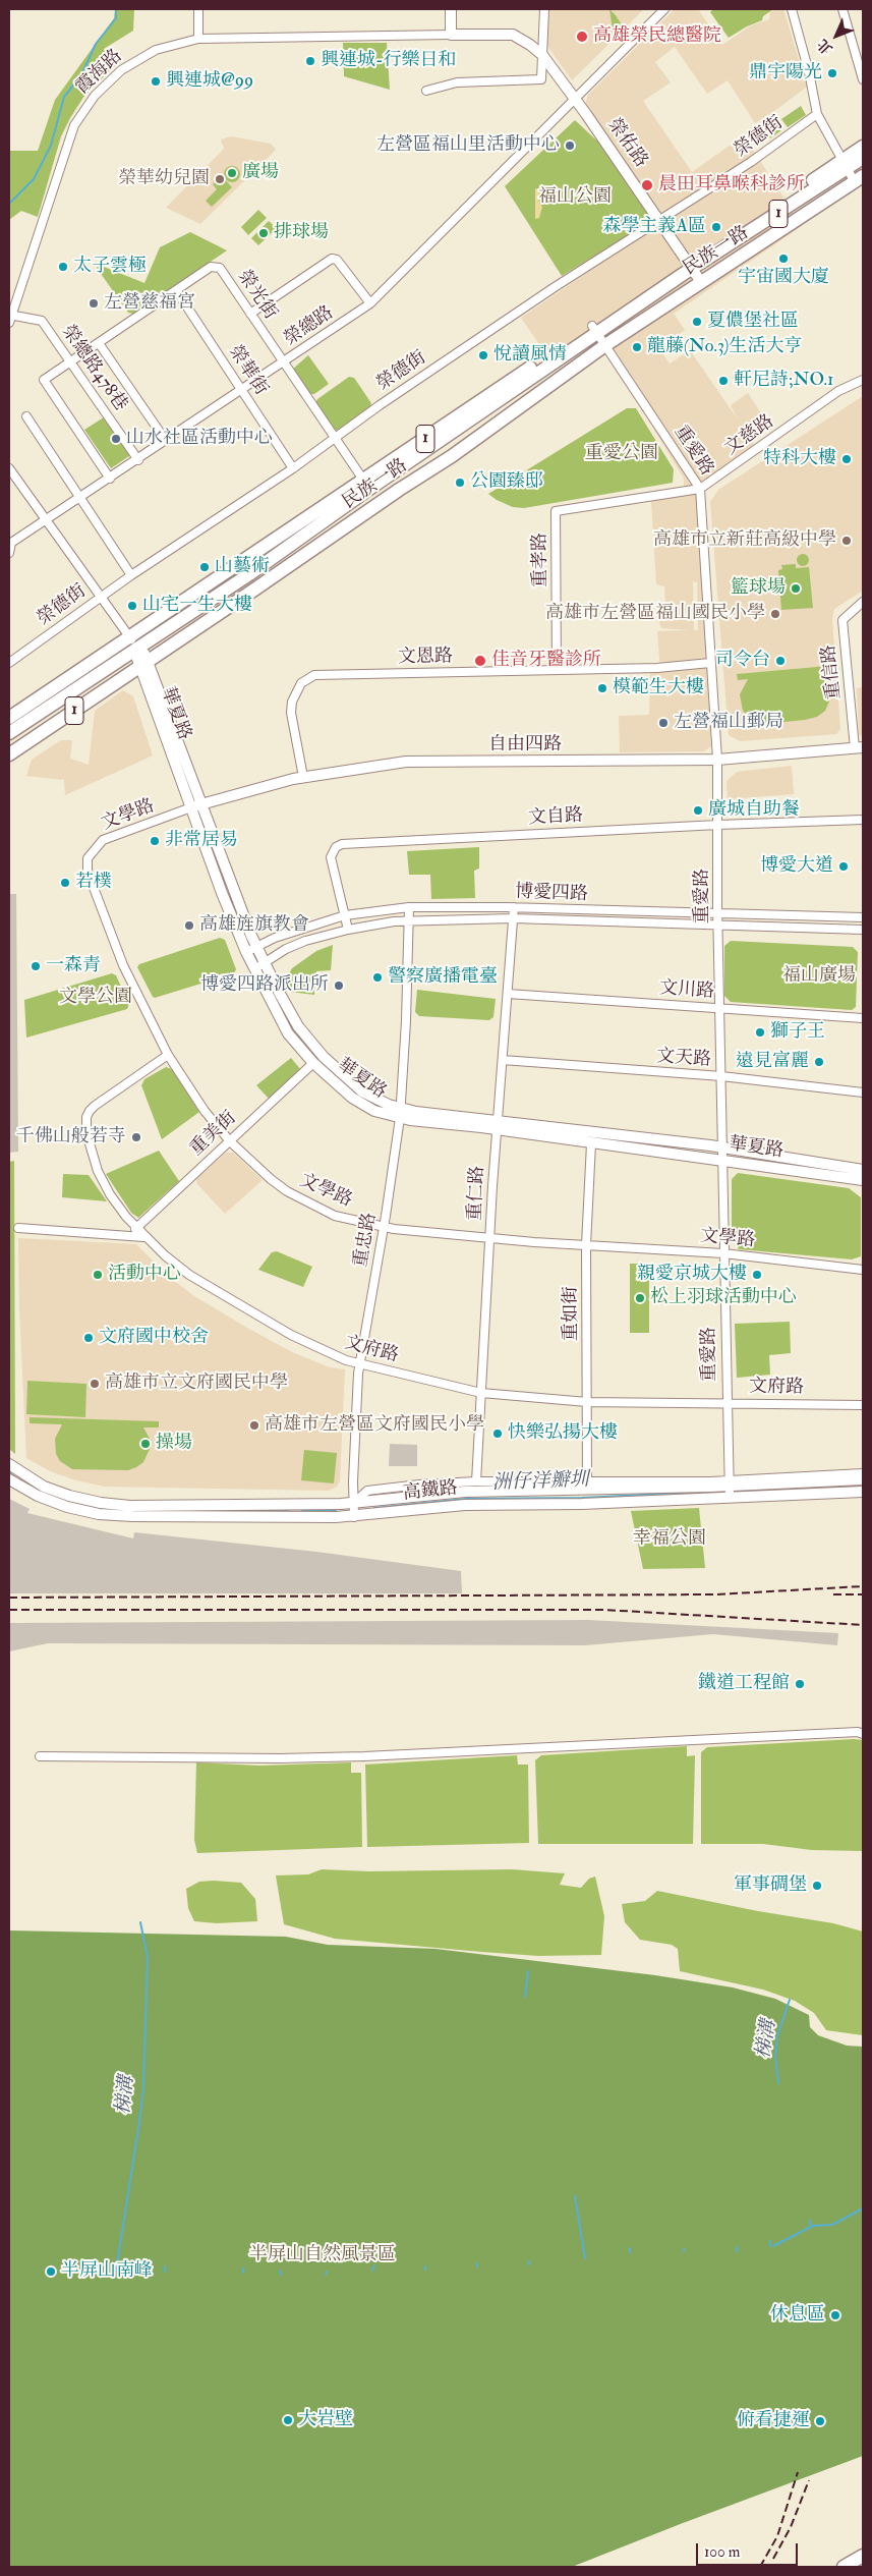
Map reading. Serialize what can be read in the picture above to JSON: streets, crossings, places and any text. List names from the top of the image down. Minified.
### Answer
{"streets":{"main road":["1","民族一路"],"street":["霞海路","榮德街","榮佑路","榮光街","榮總路","榮總路478巷","榮華街","文慈路","重愛路","重孝路","文恩路","重信路","華夏路","自由四路","文學路","文自路","博愛四路","文川路","文天路","重美街","重仁路","重忠路","重如街","文府路","高鐵路"]},"crossings":[["霞海路","榮佑路"],["霞海路","榮總路"],["霞海路","榮總路478巷"],["榮德街","榮佑路"],["榮德街","榮光街"],["榮德街","榮華街"],["榮佑路","民族一路"],["榮佑路","榮總路"],["民族一路","榮光街"],["民族一路","重愛路"],["民族一路","華夏路"],["榮光街","榮總路"],["榮光街","榮總路478巷"],["榮光街","榮華街"],["榮總路","榮總路478巷"],["榮總路","榮華街"],["文慈路","重愛路"],["文慈路","重孝路"],["重愛路","文恩路"],["重愛路","華夏路"],["重愛路","自由四路"],["重愛路","文學路"],["重愛路","文自路"],["重愛路","博愛四路"],["重愛路","文川路"],["重愛路","文天路"],["重愛路","文府路"],["重愛路","高鐵路"],["重孝路","文恩路"],["文恩路","自由四路"],["重信路","自由四路"],["華夏路","自由四路"],["華夏路","文學路"],["華夏路","博愛四路"],["華夏路","重美街"],["華夏路","重仁路"],["華夏路","重忠路"],["華夏路","重如街"],["自由四路","文學路"],["文學路","重美街"],["文學路","重仁路"],["文學路","重忠路"],["文學路","重如街"],["文學路","文府路"],["文自路","博愛四路"],["博愛四路","重仁路"],["博愛四路","重忠路"],["文川路","重仁路"],["文天路","重仁路"],["重美街","文府路"],["重仁路","文府路"],["重仁路","高鐵路"],["重忠路","文府路"],["重忠路","高鐵路"],["重如街","文府路"],["重如街","高鐵路"]],"water":["洲仔洋瓣圳","梯溝"],"parks":["福山公園","重愛公園","福山廣場","文學公園","幸福公園","半屏山自然風景區"],"places":["高雄榮民總醫院","興連城-行樂日和","鼎宇陽光","興連城@99","左營區福山里活動中心","廣場","榮華幼兒園","晨田耳鼻喉科診所","森學主義A區","排球場","宇宙國大廈","太子雲極","左營慈福宮","夏儂堡社區","龍藤(No.3)生活大亨","悅讀風情","軒尼詩;NO.1","山水社區活動中心","特科大樓","公園臻邸","高雄市立新莊高級中學","山藝術","籃球場","山宅一生大樓","高雄市左營區福山國民小學","佳音牙醫診所","司令台","模範生大樓","左營福山郵局","廣城自助餐","非常居易","博愛大道","若樸","高雄旌旗教會","一森青","警察廣播電臺","博愛四路派出所","獅子王","遠見富麗","千佛山般若寺","活動中心","親愛京城大樓","松上羽球活動中心","文府國中校舍","高雄市立文府國民中學","高雄市左營區文府國民小學","快樂弘揚大樓","操場","鐵道工程館","軍事碉堡","半屏山南峰","休息區","大岩壁","俯看捷運"],"scale_bar":"100 m","north":"bottom left"}
